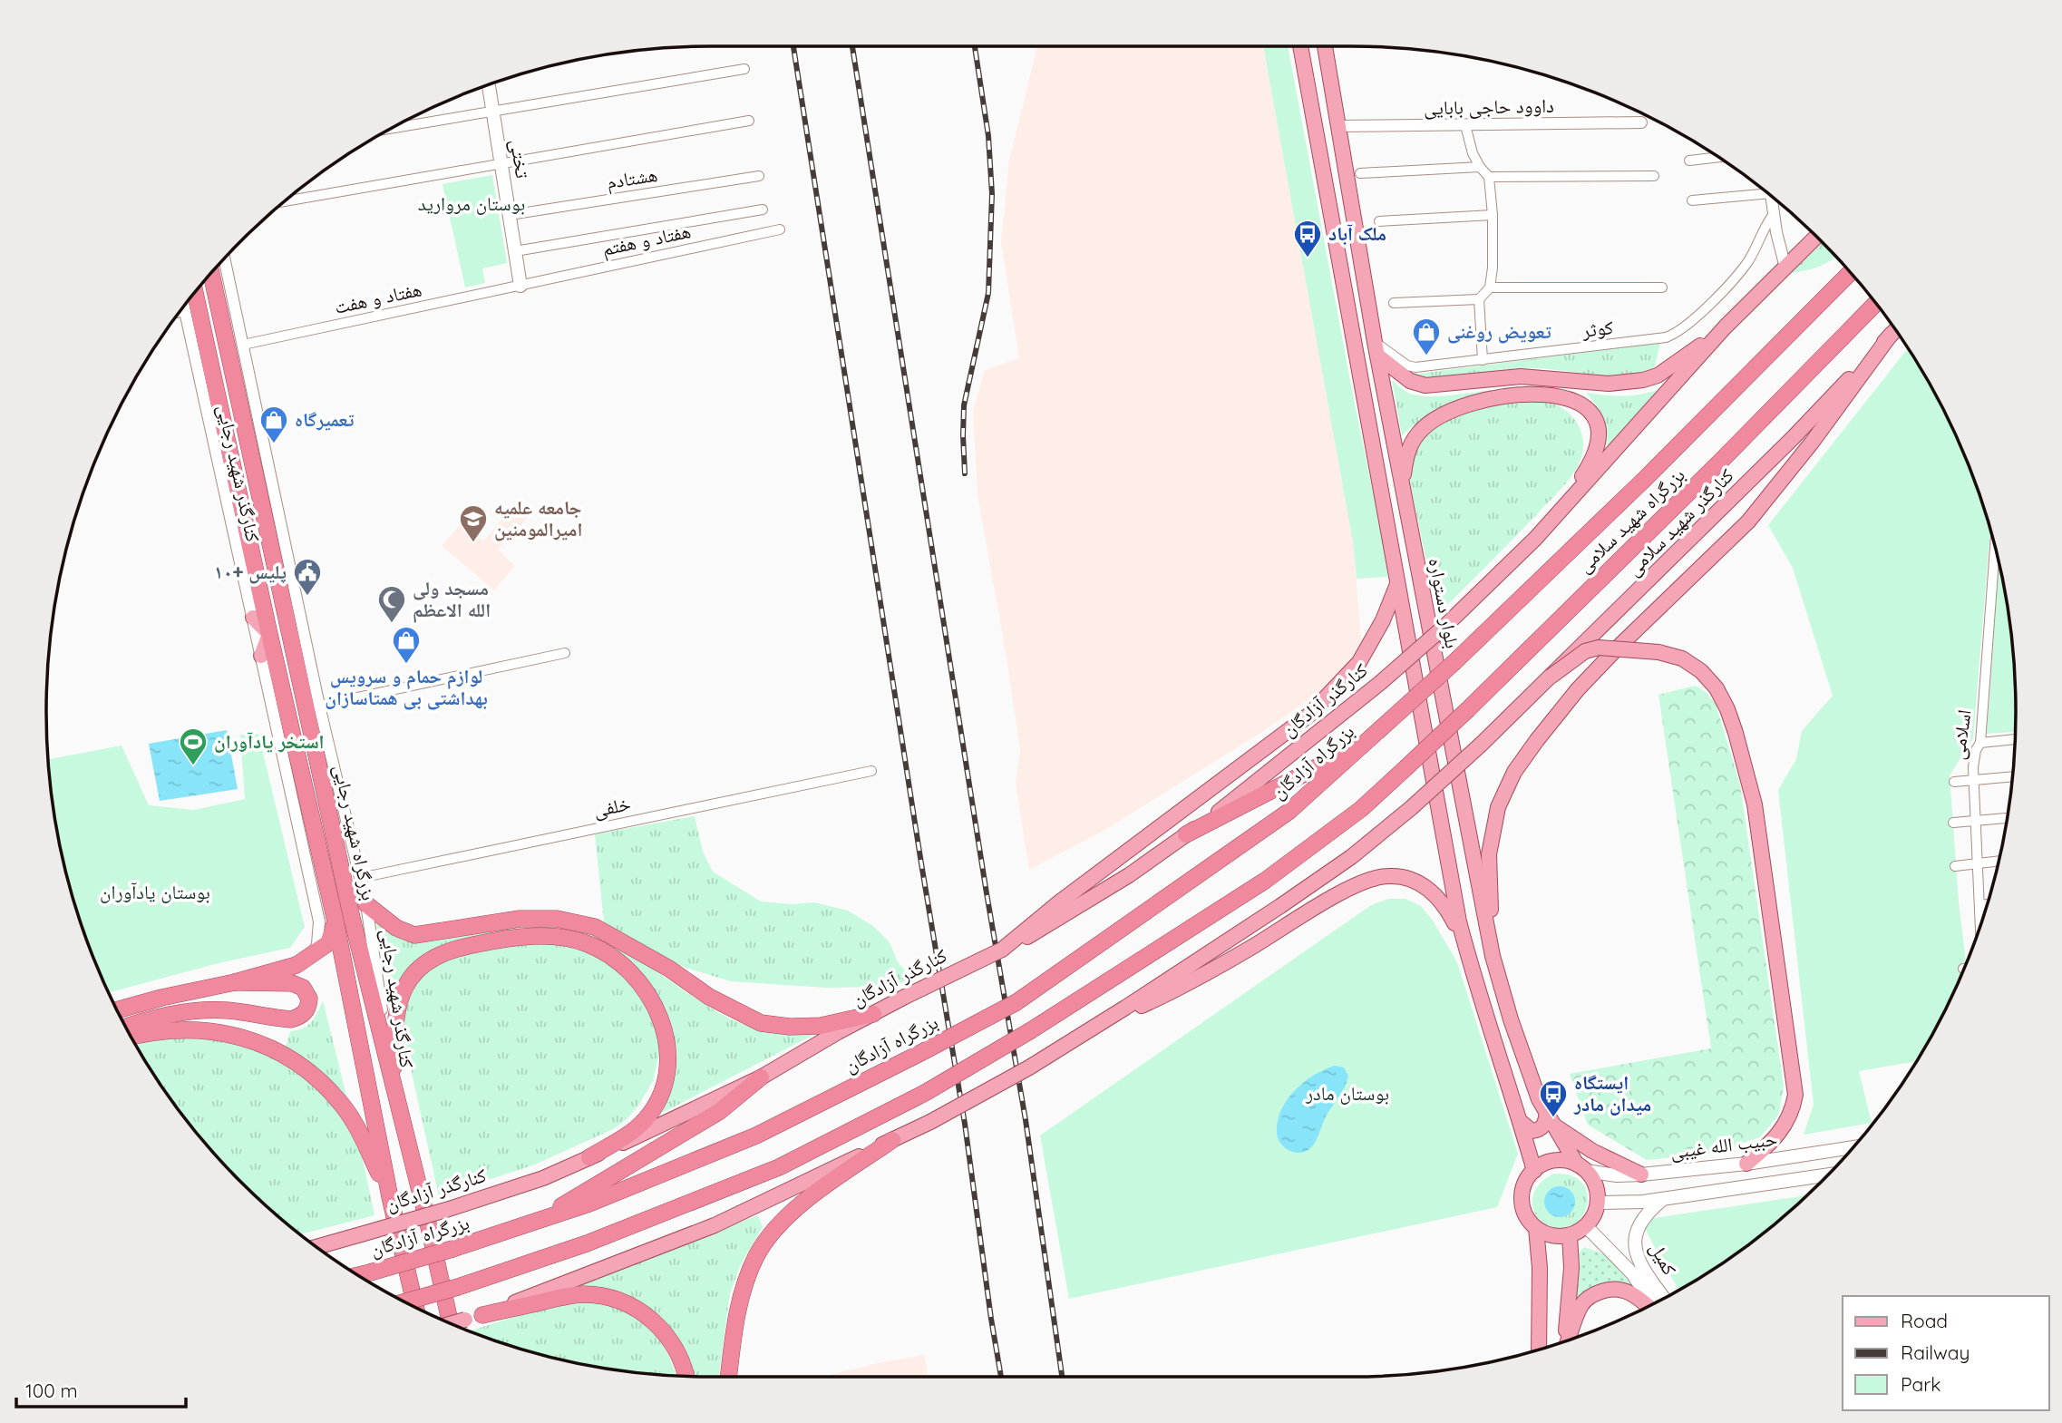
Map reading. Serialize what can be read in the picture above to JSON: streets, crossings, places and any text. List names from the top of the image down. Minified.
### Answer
{"streets":{"highway":["بزرگراه شهید سلامی","بزرگراه آزادگان","بزرگراه شهید رجایی"],"main road":["تختی","کنارگذر شهید سلامی","بلوار دستواره","کنارگذر آزادگان","حبیب الله غیبی","کمیل"],"street":["داوود حاجی بابایی","هشتادم","هفتاد و هفتم","هفتاد و هفت","کوثر","کنارگذر شهید رجایی","اسلامی","خلفی"]},"crossings":[["داوود حاجی بابایی","بلوار دستواره"],["تختی","هشتادم"],["تختی","هفتاد و هفتم"],["تختی","هفتاد و هفت"],["هفتاد و هفتم","هفتاد و هفت"],["هفتاد و هفت","کنارگذر شهید رجایی"],["کوثر","بلوار دستواره"],["کنارگذر شهید رجایی","خلفی"],["کنارگذر شهید رجایی","بزرگراه شهید رجایی"],["بزرگراه شهید سلامی","بزرگراه آزادگان"],["بلوار دستواره","حبیب الله غیبی"]],"parks":["بوستان مروارید","بوستان یادآوران","بوستان مادر"],"places":{"bus stop":["ملک آباد","ایستگاه میدان مادر"],"shop":["تعویض روغنی","تعمیرگاه","لوازم حمام و سرویس بهداشتی بی همتاسازان"],"school or university":["جامعه علمیه امیرالمومنین"],"public building":["پلیس +۱۰"],"mosque":["مسجد ولی الله الاعظم"],"sports":["استخر یادآوران"]},"legend":["Road","Railway","Park"],"scale_bar":"100 m"}
